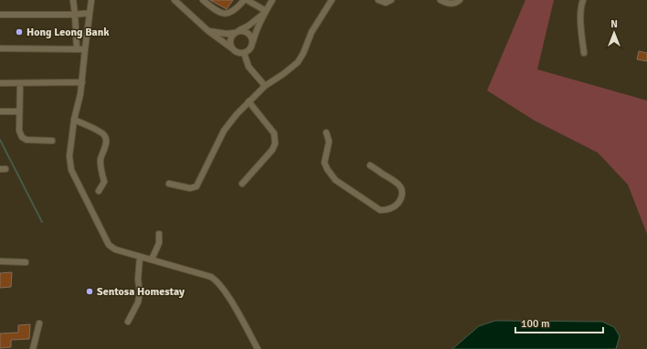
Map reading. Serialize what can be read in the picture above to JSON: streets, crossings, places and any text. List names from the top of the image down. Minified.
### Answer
{"places":["Hong Leong Bank","Sentosa Homestay"],"scale_bar":"100 m","north":"top"}
